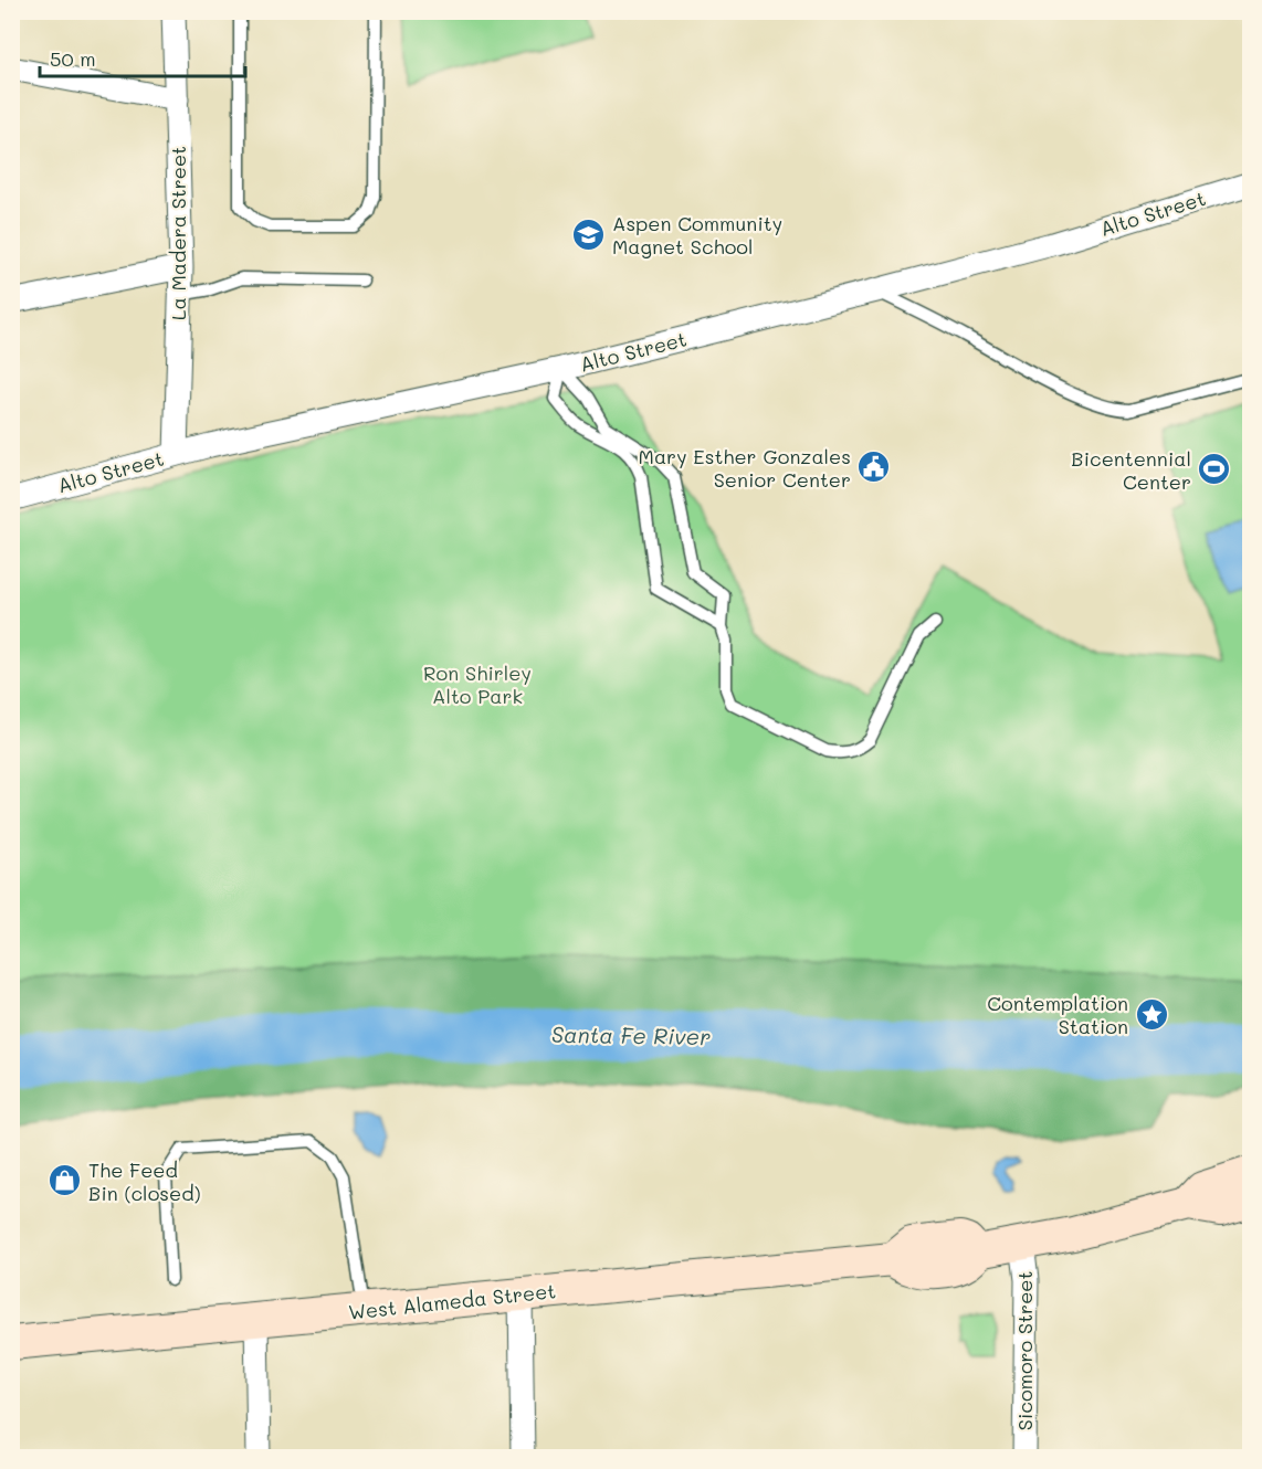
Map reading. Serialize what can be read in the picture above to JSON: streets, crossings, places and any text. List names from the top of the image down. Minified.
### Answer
{"streets":{"street":["Alto Street","La Madera Street","West Alameda Street","Sicomoro Street"]},"crossings":[["Alto Street","La Madera Street"],["West Alameda Street","Sicomoro Street"]],"water":["Santa Fe River"],"parks":["Ron Shirley Alto Park"],"places":{"school or university":["Aspen Community Magnet School"],"public building":["Mary Esther Gonzales Senior Center"],"sports":["Bicentennial Center"],"place":["Contemplation Station"],"shop":["The Feed Bin (closed)"]},"scale_bar":"50 m"}
